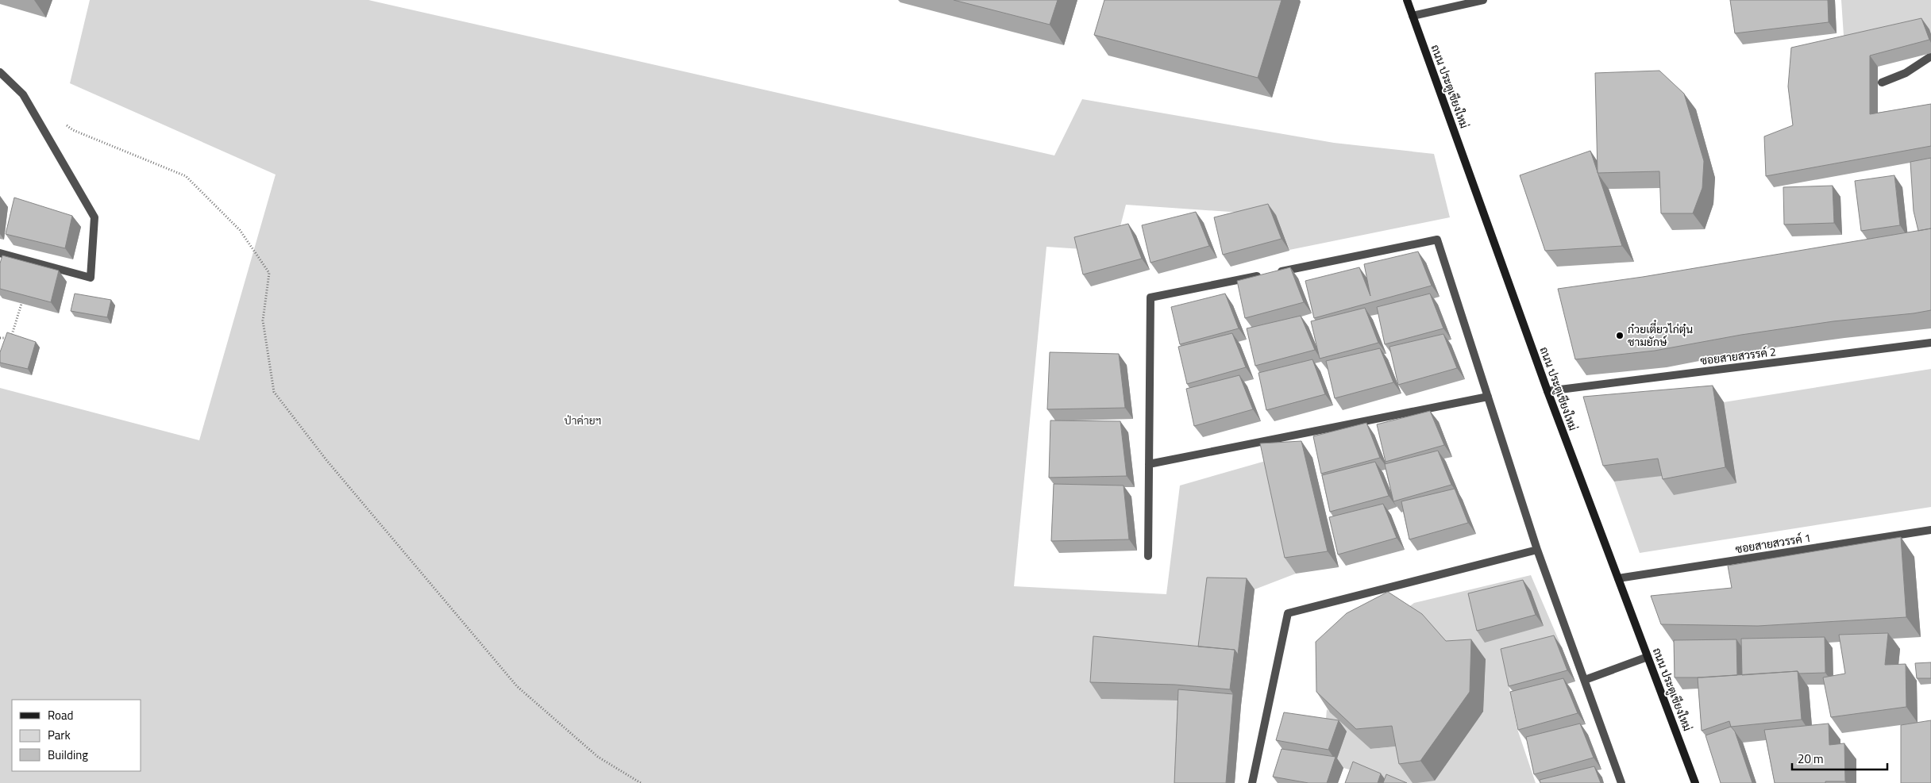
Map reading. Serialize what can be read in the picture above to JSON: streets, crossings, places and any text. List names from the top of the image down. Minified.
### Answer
{"streets":{"main road":["ถนน ประตูเชียงใหม่"],"lane":["ซอยสายสวรรค์ 2","ซอยสายสวรรค์ 1"]},"crossings":[["ถนน ประตูเชียงใหม่","ซอยสายสวรรค์ 2"],["ถนน ประตูเชียงใหม่","ซอยสายสวรรค์ 1"]],"parks":["ป่าค่ายฯ"],"places":["ก๋วยเตี๋ยวไก่ตุ๋น ชามยักษ์"],"legend":["Road","Park","Building"],"scale_bar":"20 m"}
